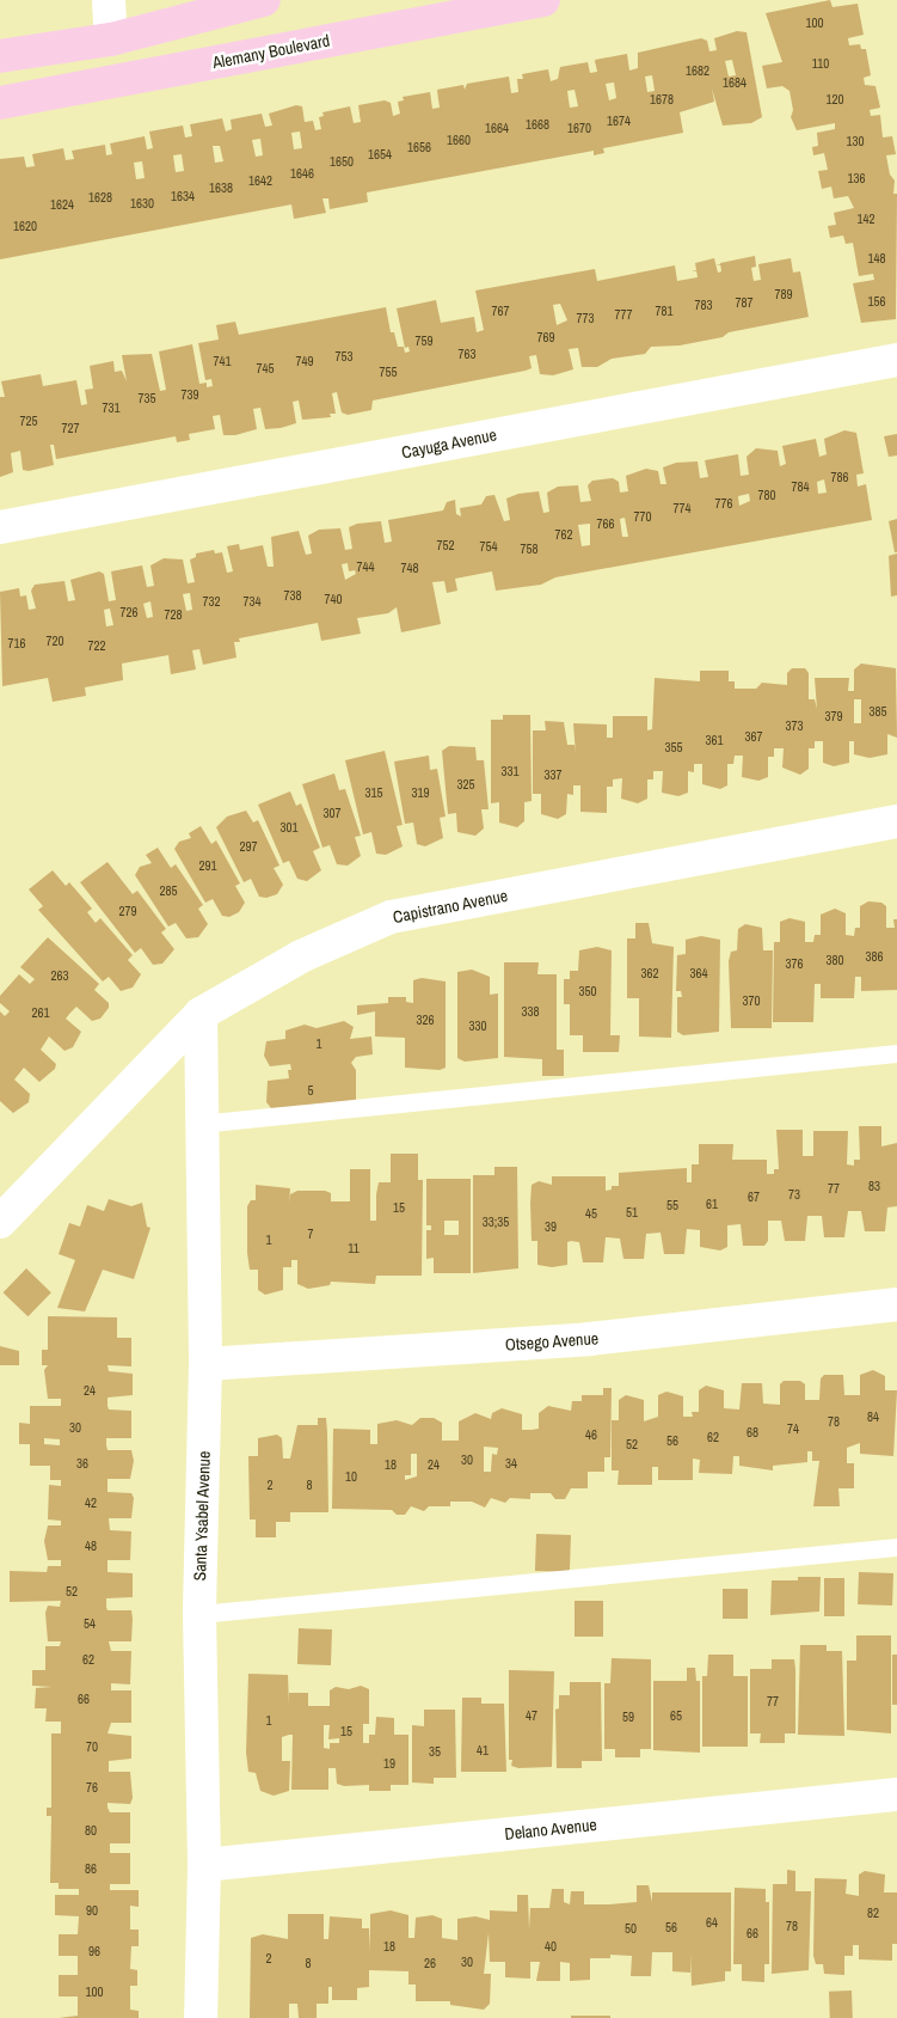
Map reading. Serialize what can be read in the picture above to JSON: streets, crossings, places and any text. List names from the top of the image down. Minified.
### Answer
{"streets":{"main road":["Alemany Boulevard"],"street":["Cayuga Avenue","Capistrano Avenue","Otsego Avenue","Santa Ysabel Avenue","Delano Avenue"]},"crossings":[["Capistrano Avenue","Santa Ysabel Avenue"],["Otsego Avenue","Santa Ysabel Avenue"],["Santa Ysabel Avenue","Delano Avenue"]],"house_numbers":["100","110","1682","1684","1678","120","1674","1668","1664","1670","1660","130","1656","1654","1650","1646","136","1642","1638","1634","1628","1630","1624","142","1620","148","789","156","787","783","767","781","777","773","769","759","763","753","741","749","745","755","739","735","731","725","727","786","784","780","776","774","770","766","762","752","754","758","744","748","738","740","732","734","726","728","720","716","722","385","379","373","367","361","355","331","337","325","315","319","307","301","297","291","285","279","386","380","376","362","364","263","350","370","338","261","326","330","1","5","83","77","73","67","61","55","15","51","45","33;35","39","7","1","11","24","84","78","30","74","68","46","62","56","52","30","36","34","18","24","10","2","8","42","48","52","54","62","66","77","47","65","59","1","15","70","41","35","19","76","80","86","90","82","64","78","56","50","66","18","40","96","2","30","8","26","100"]}
